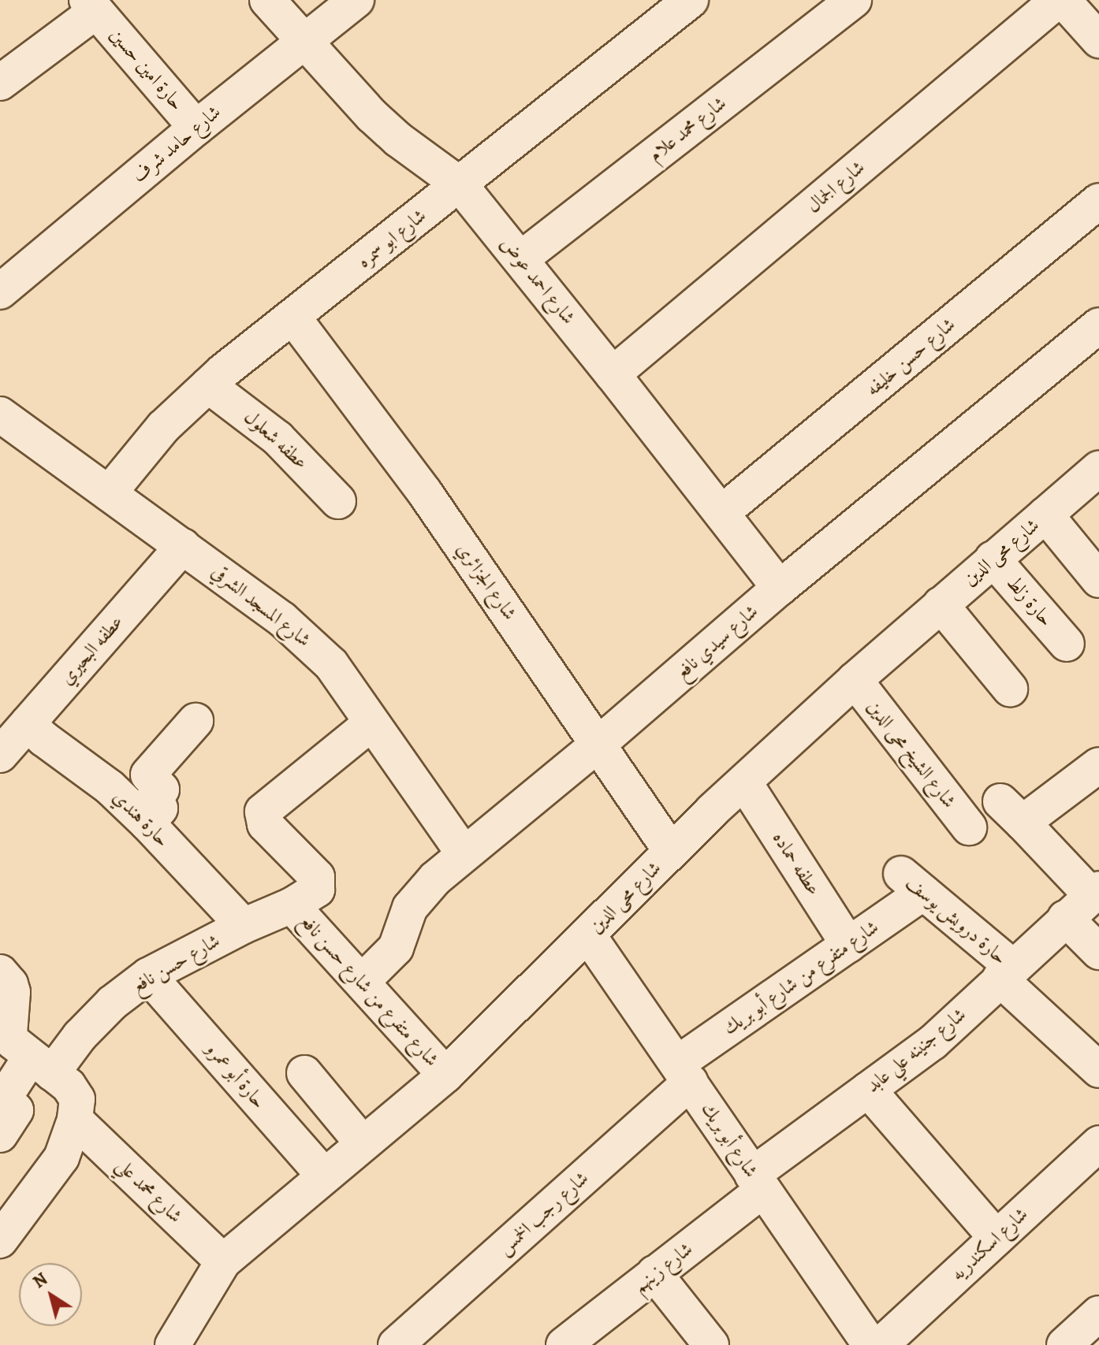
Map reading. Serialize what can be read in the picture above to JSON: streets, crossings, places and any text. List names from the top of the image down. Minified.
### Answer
{"streets":{"street":["حارة امين حسين","شارع محمد علام","شارع حامد شرف","شارع الجمال","شارع ابو سمره","شارع احمد عوض","شارع حسن خليفه","عطفه شعلول","شارع محى الدين","شارع الجزائري","حارة زلط","شارع المسجد الشرقي","شارع سيدي نافع","عطفه البحيري","شارع الشيخ محى الدين","حارة هندي","عطفه حماده","حارة درويش يوسف","شارع حسن نافع","شارع متفرع من شارع أبو بريك","شارع متفرع من شارع حسن نافع","شارع جنينه علي عابد","حارة أبو عمرو","شارع أبو بريك","شارع محمد علي","شارع رجب الخمس","شارع اسكندريه","شارع زينهم"]},"crossings":[["حارة امين حسين","شارع حامد شرف"],["شارع محمد علام","شارع احمد عوض"],["شارع حامد شرف","شارع احمد عوض"],["شارع الجمال","شارع احمد عوض"],["شارع ابو سمره","شارع احمد عوض"],["شارع ابو سمره","عطفه شعلول"],["شارع ابو سمره","شارع الجزائري"],["شارع ابو سمره","شارع المسجد الشرقي"],["شارع احمد عوض","شارع حسن خليفه"],["شارع احمد عوض","شارع سيدي نافع"],["شارع محى الدين","شارع الجزائري"],["شارع محى الدين","حارة زلط"],["شارع محى الدين","شارع الشيخ محى الدين"],["شارع محى الدين","عطفه حماده"],["شارع محى الدين","شارع متفرع من شارع حسن نافع"],["شارع محى الدين","حارة أبو عمرو"],["شارع محى الدين","شارع أبو بريك"],["شارع محى الدين","شارع محمد علي"],["شارع الجزائري","شارع سيدي نافع"],["شارع المسجد الشرقي","شارع سيدي نافع"],["شارع المسجد الشرقي","عطفه البحيري"],["شارع المسجد الشرقي","شارع حسن نافع"],["شارع سيدي نافع","شارع متفرع من شارع حسن نافع"],["عطفه البحيري","حارة هندي"],["حارة هندي","شارع حسن نافع"],["عطفه حماده","شارع متفرع من شارع أبو بريك"],["حارة درويش يوسف","شارع متفرع من شارع أبو بريك"],["حارة درويش يوسف","شارع جنينه علي عابد"],["شارع حسن نافع","شارع متفرع من شارع حسن نافع"],["شارع حسن نافع","حارة أبو عمرو"],["شارع متفرع من شارع أبو بريك","شارع أبو بريك"],["شارع متفرع من شارع أبو بريك","شارع رجب الخمس"],["شارع جنينه علي عابد","شارع أبو بريك"],["شارع جنينه علي عابد","شارع زينهم"],["شارع أبو بريك","شارع رجب الخمس"],["شارع أبو بريك","شارع زينهم"]],"north":"top left"}
